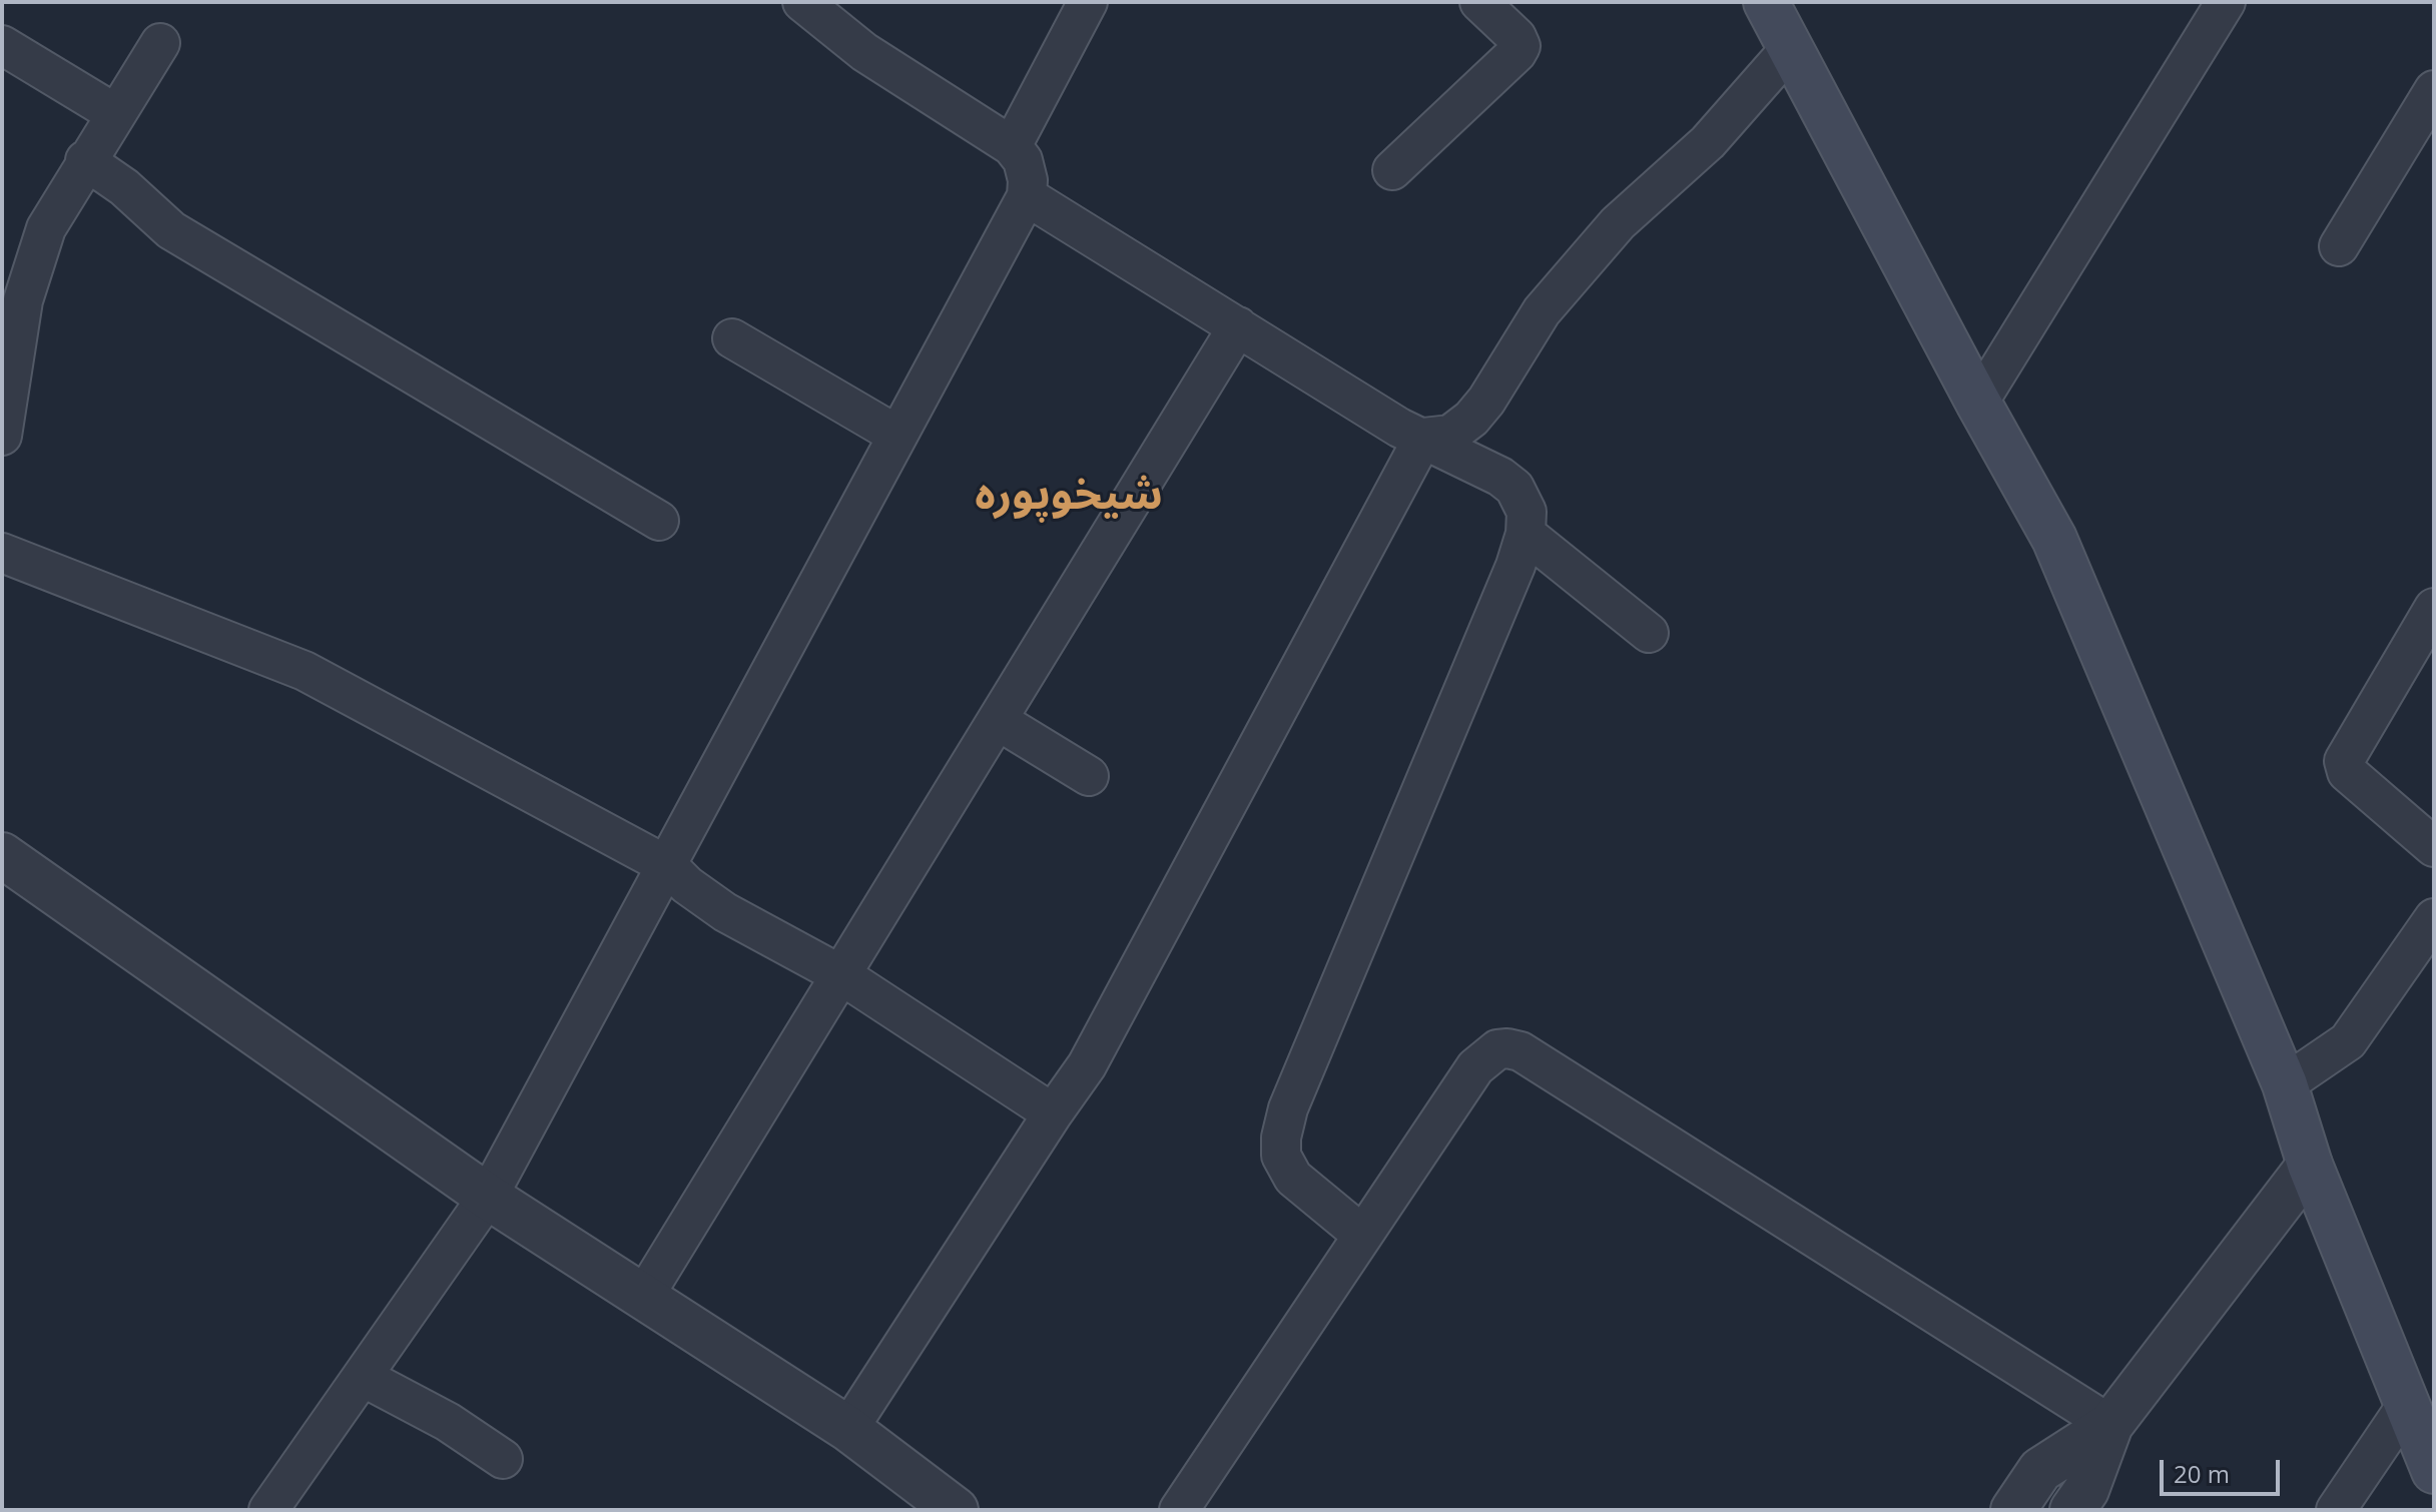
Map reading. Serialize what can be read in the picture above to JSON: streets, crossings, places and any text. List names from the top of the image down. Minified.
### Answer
{"districts":["شیخوپورہ"],"scale_bar":"20 m"}
